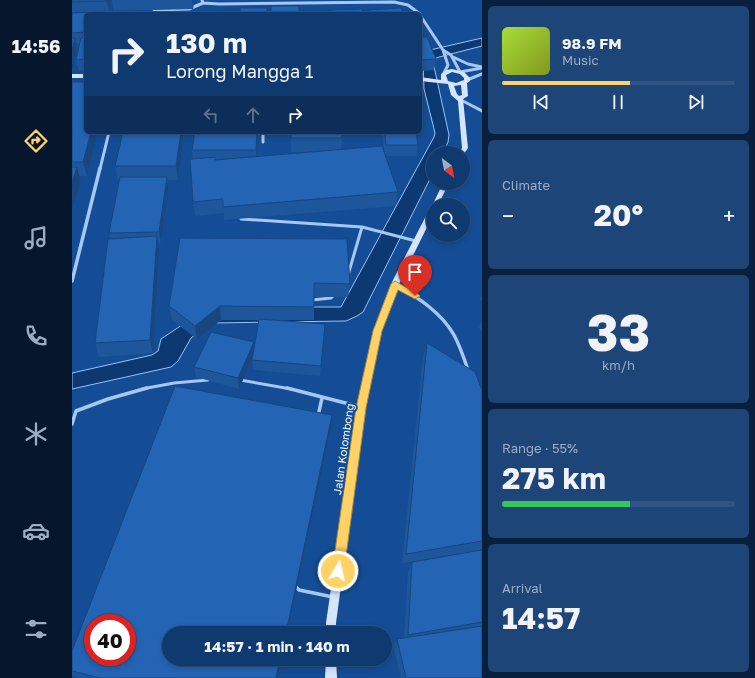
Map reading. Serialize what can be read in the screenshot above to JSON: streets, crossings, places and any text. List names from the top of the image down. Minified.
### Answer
{"streets":{"street":["Jalan Kolombong"]},"north":"bottom right","page":{"tabs":"14:56","turn":["130 m","Lorong Mangga 1"],"song":["98.9 FM","Music"],"tile":["Climate",["33","km/h"],["Range · 55%","275 km"],["Arrival","14:57"]],"heat":["−","20°","+"],"limit":"40","trip":"14:57 · 1 min · 140 m"}}
